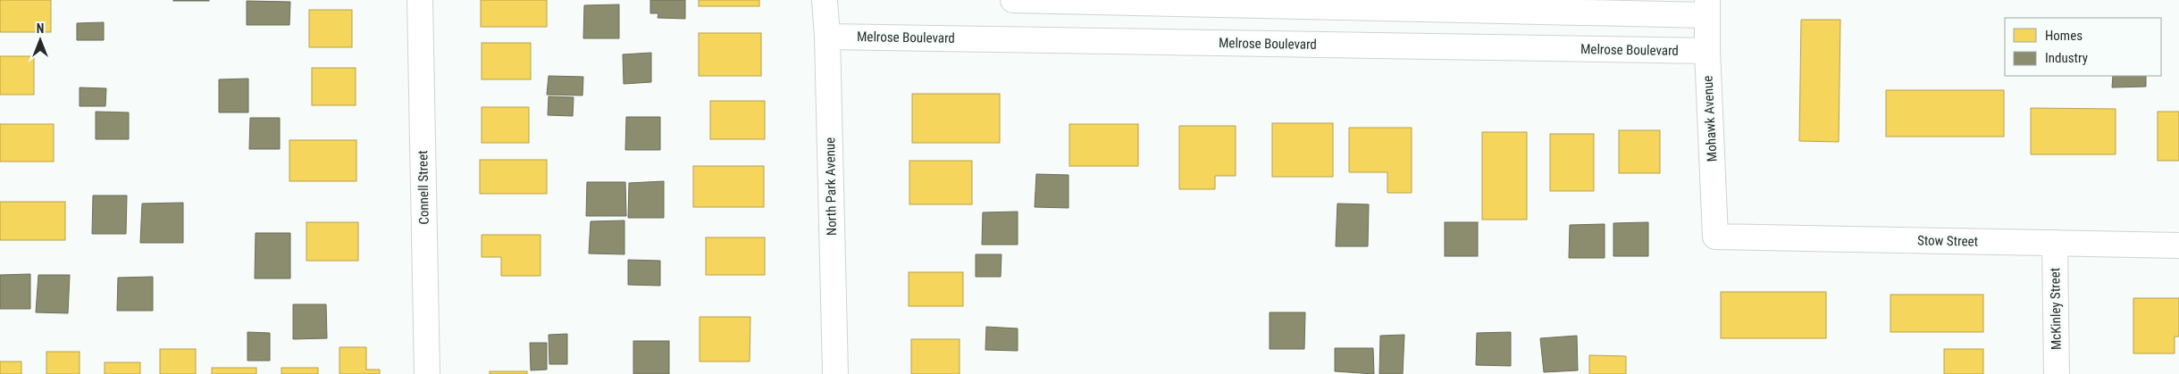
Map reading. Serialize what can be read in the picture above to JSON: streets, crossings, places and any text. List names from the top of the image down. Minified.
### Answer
{"streets":{"street":["Melrose Boulevard","Mohawk Avenue","North Park Avenue","Connell Street","Stow Street","McKinley Street"]},"crossings":[["Melrose Boulevard","Mohawk Avenue"],["Melrose Boulevard","North Park Avenue"],["Mohawk Avenue","Stow Street"],["Stow Street","McKinley Street"]],"legend":["Homes","Industry"],"north":"top"}
